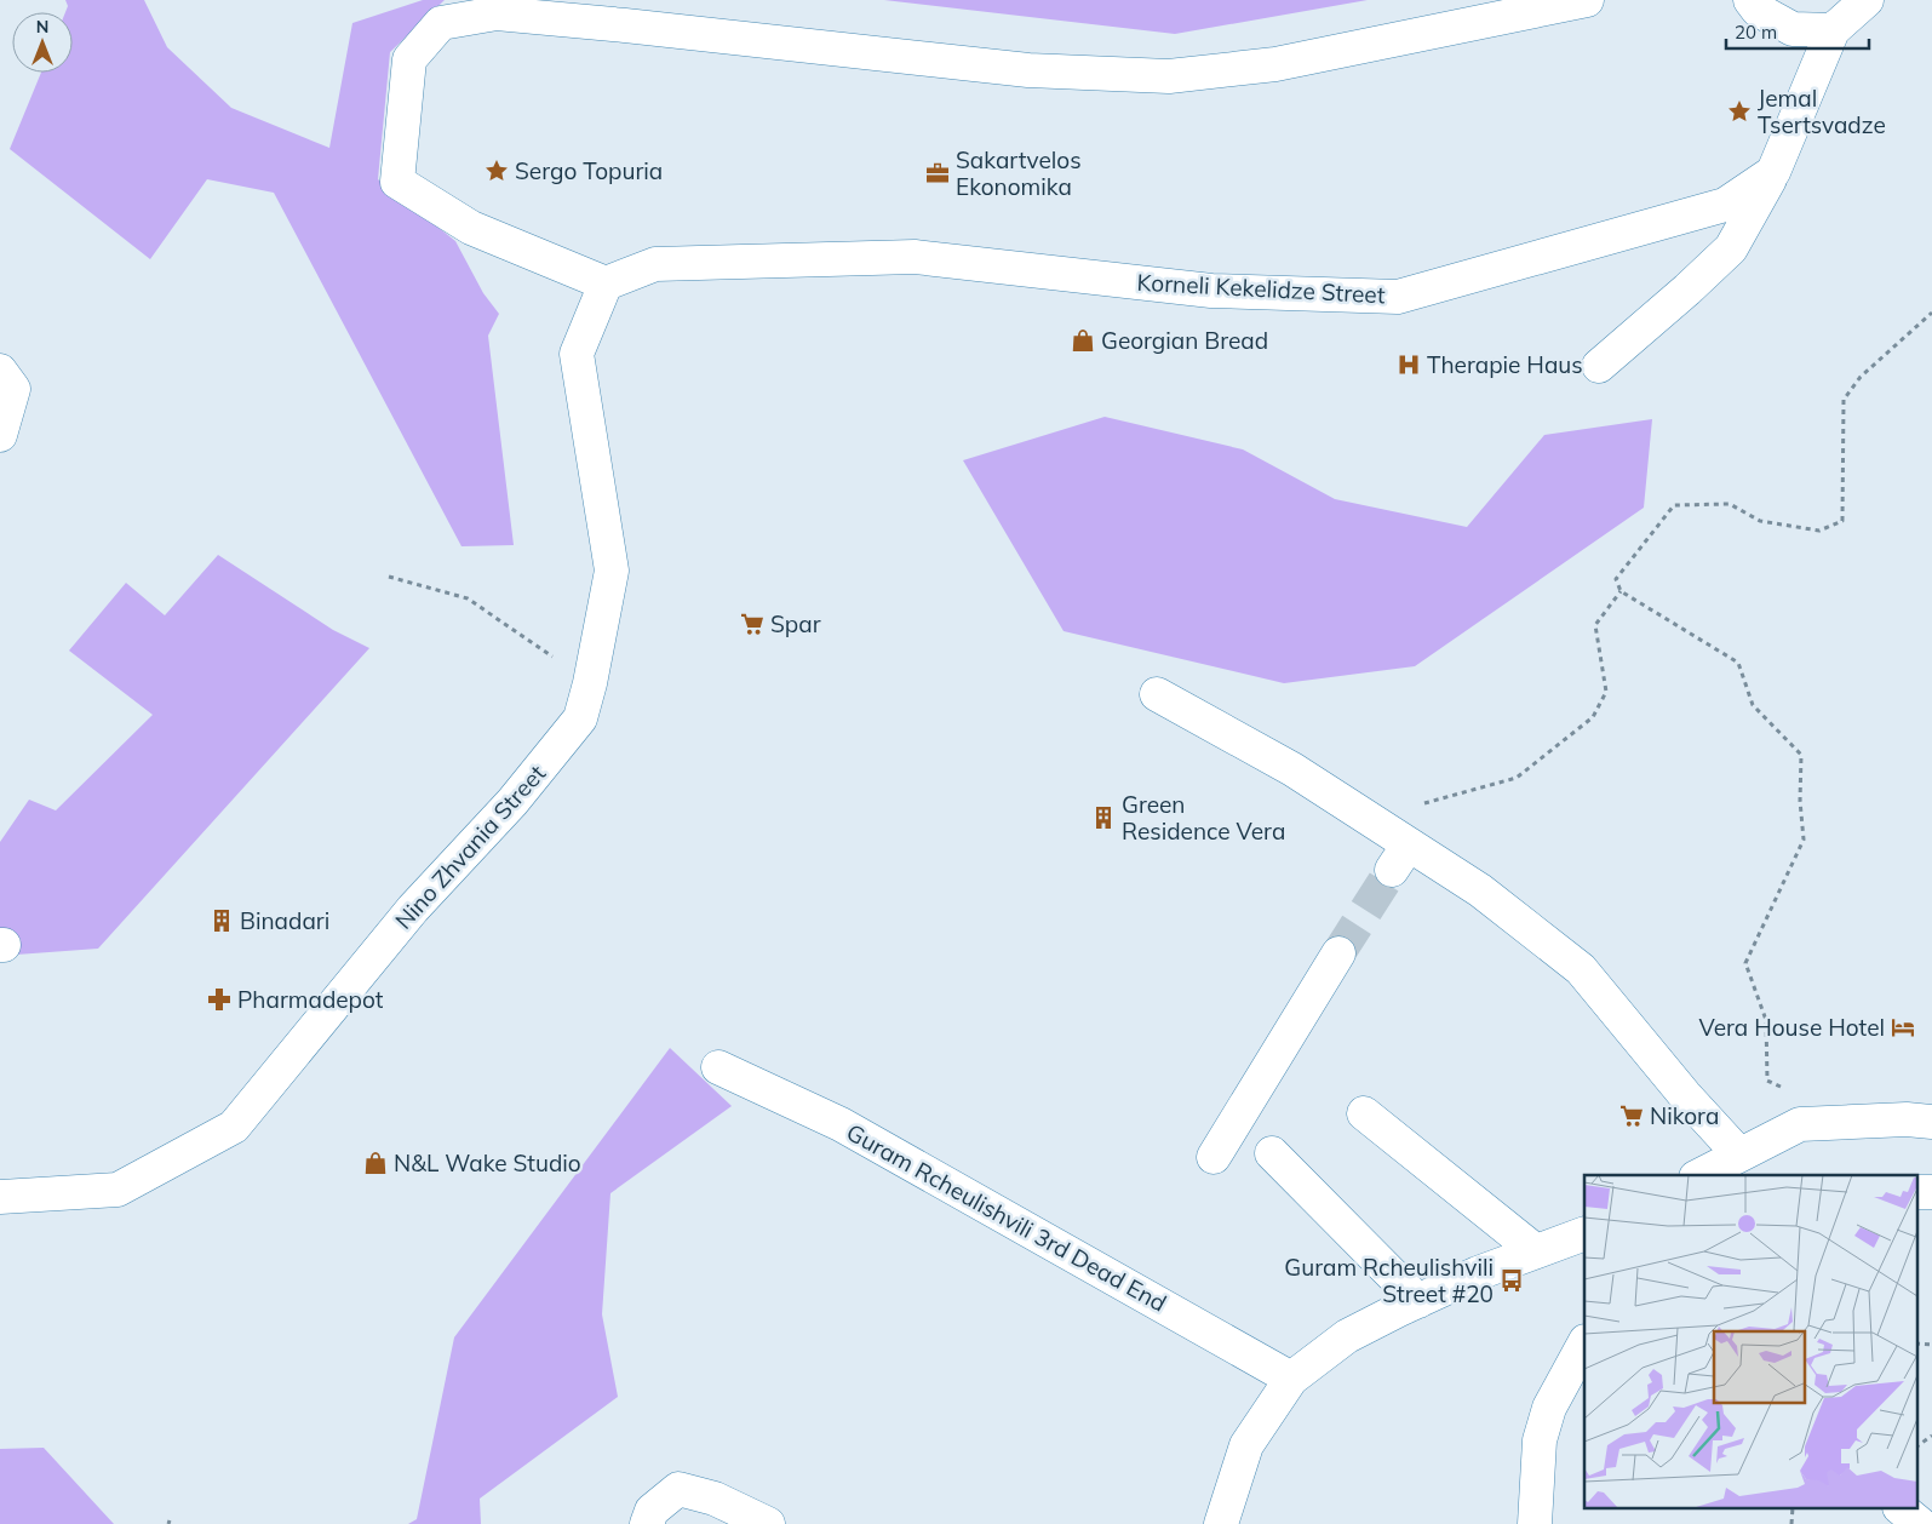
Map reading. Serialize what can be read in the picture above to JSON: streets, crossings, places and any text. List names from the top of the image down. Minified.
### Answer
{"streets":{"street":["Korneli Kekelidze Street","Nino Zhvania Street","Guram Rcheulishvili 3rd Dead End"]},"crossings":[["Korneli Kekelidze Street","Nino Zhvania Street"]],"places":{"place":["Jemal Tsertsvadze","Sergo Topuria"],"office":["Sakartvelos Ekonomika"],"shop":["Georgian Bread","N&L Wake Studio"],"hospital":["Therapie Haus"],"supermarket":["Spar","Nikora"],"building":["Green Residence Vera","Binadari"],"pharmacy":["Pharmadepot"],"hotel":["Vera House Hotel"],"bus stop":["Guram Rcheulishvili Street #20"]},"scale_bar":"20 m","north":"top"}
